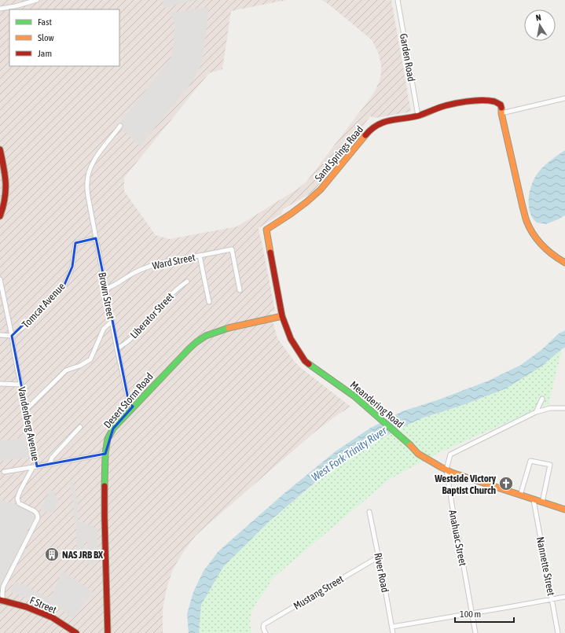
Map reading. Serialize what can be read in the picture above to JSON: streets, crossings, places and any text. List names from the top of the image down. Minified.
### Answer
{"streets":{"street":["Garden Road","Sand Springs Road","Ward Street","Brown Street","Tomcat Avenue","Liberator Street","Desert Storm Road","Meandering Road","Vandenberg Avenue","Anahuac Street","Nannette Street","River Road","Mustang Street","F Street"]},"crossings":[["Garden Road","Sand Springs Road"],["Sand Springs Road","Meandering Road"],["Ward Street","Brown Street"],["Brown Street","Tomcat Avenue"],["Brown Street","Liberator Street"],["Brown Street","Desert Storm Road"],["Tomcat Avenue","Vandenberg Avenue"],["Desert Storm Road","Meandering Road"],["Meandering Road","Anahuac Street"],["Meandering Road","Nannette Street"],["Vandenberg Avenue","F Street"],["River Road","Mustang Street"]],"water":["West Fork Trinity River"],"places":{"church":["Westside Victory Baptist Church"],"building":["NAS JRB BX"]},"legend":["Fast","Slow","Jam"],"scale_bar":"100 m","north":"top"}
